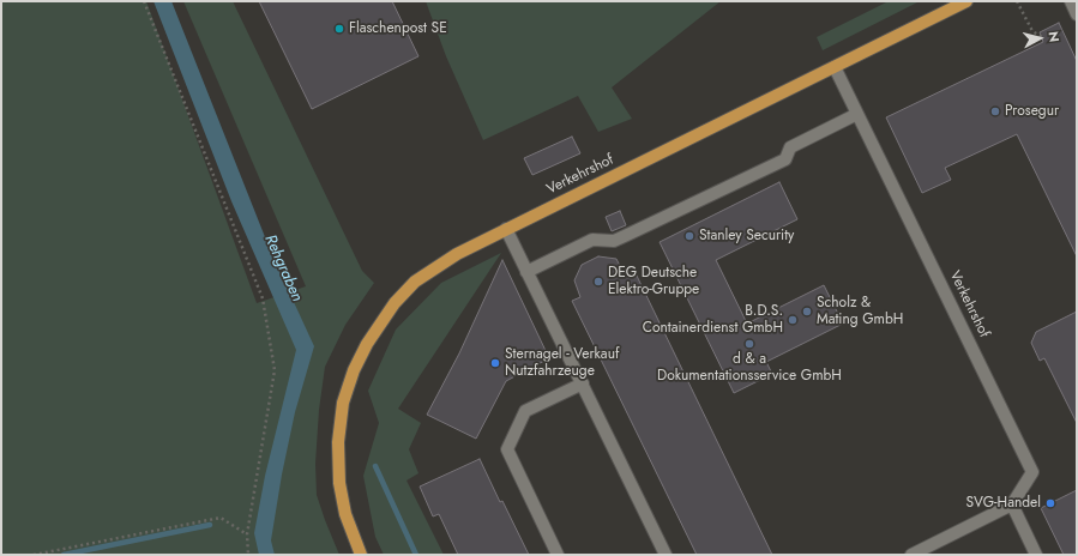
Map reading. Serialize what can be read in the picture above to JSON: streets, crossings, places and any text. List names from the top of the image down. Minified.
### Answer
{"streets":{"main road":["Verkehrshof"]},"water":["Rehgraben"],"places":["Flaschenpost SE","Prosegur","Stanley Security","DEG Deutsche Elektro-Gruppe","Scholz & Mating GmbH","B.D.S. Containerdienst GmbH","d & a Dokumentationsservice GmbH","Sternagel - Verkauf Nutzfahrzeuge","SVG-Handel"],"north":"right"}
